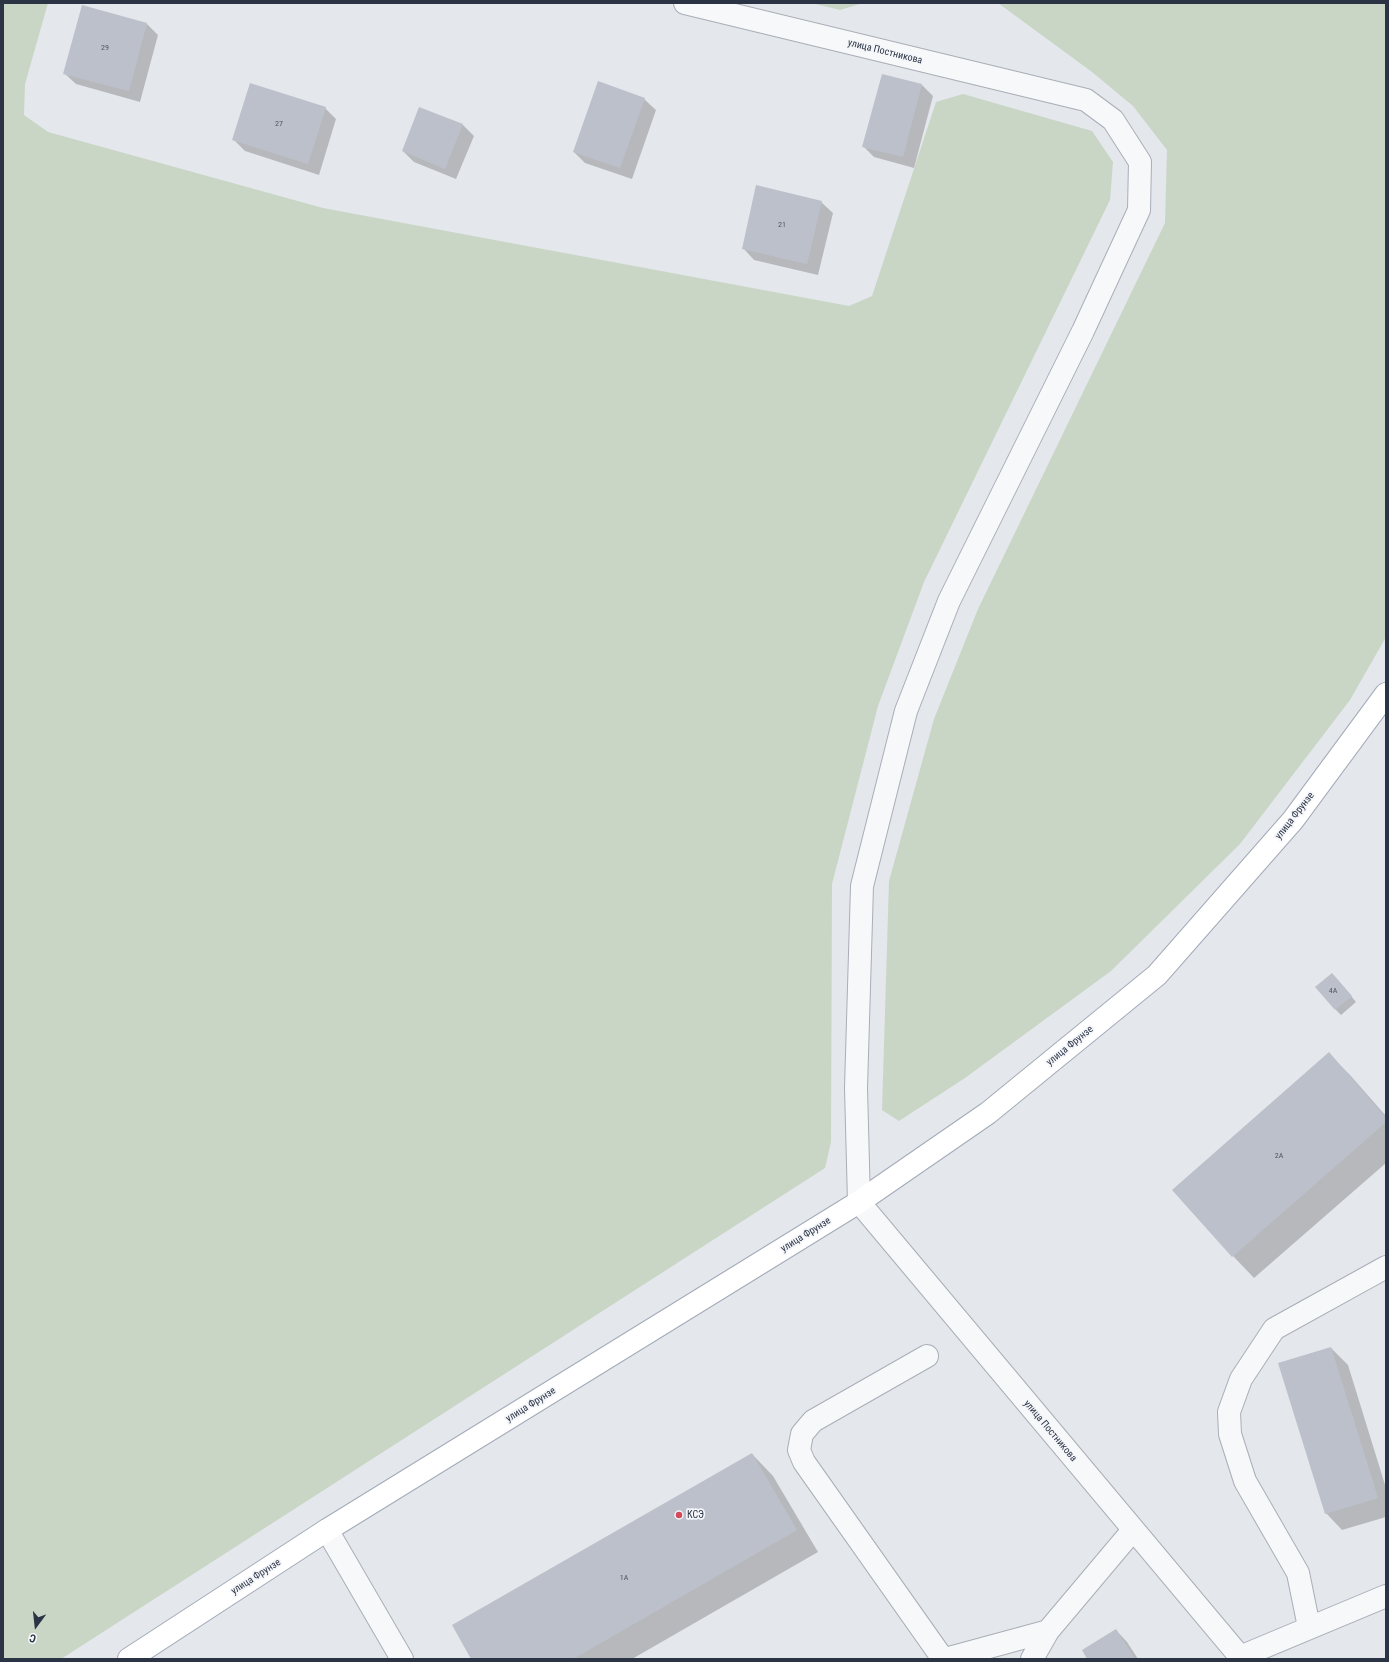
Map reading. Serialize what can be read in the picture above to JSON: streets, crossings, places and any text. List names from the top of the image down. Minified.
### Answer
{"streets":{"main road":["улица Фрунзе"],"lane":["улица Постникова"]},"crossings":[["улица Постникова","улица Фрунзе"]],"places":["КСЭ"],"house_numbers":["29","27","21","4А","2А","1А"],"north":"bottom"}
